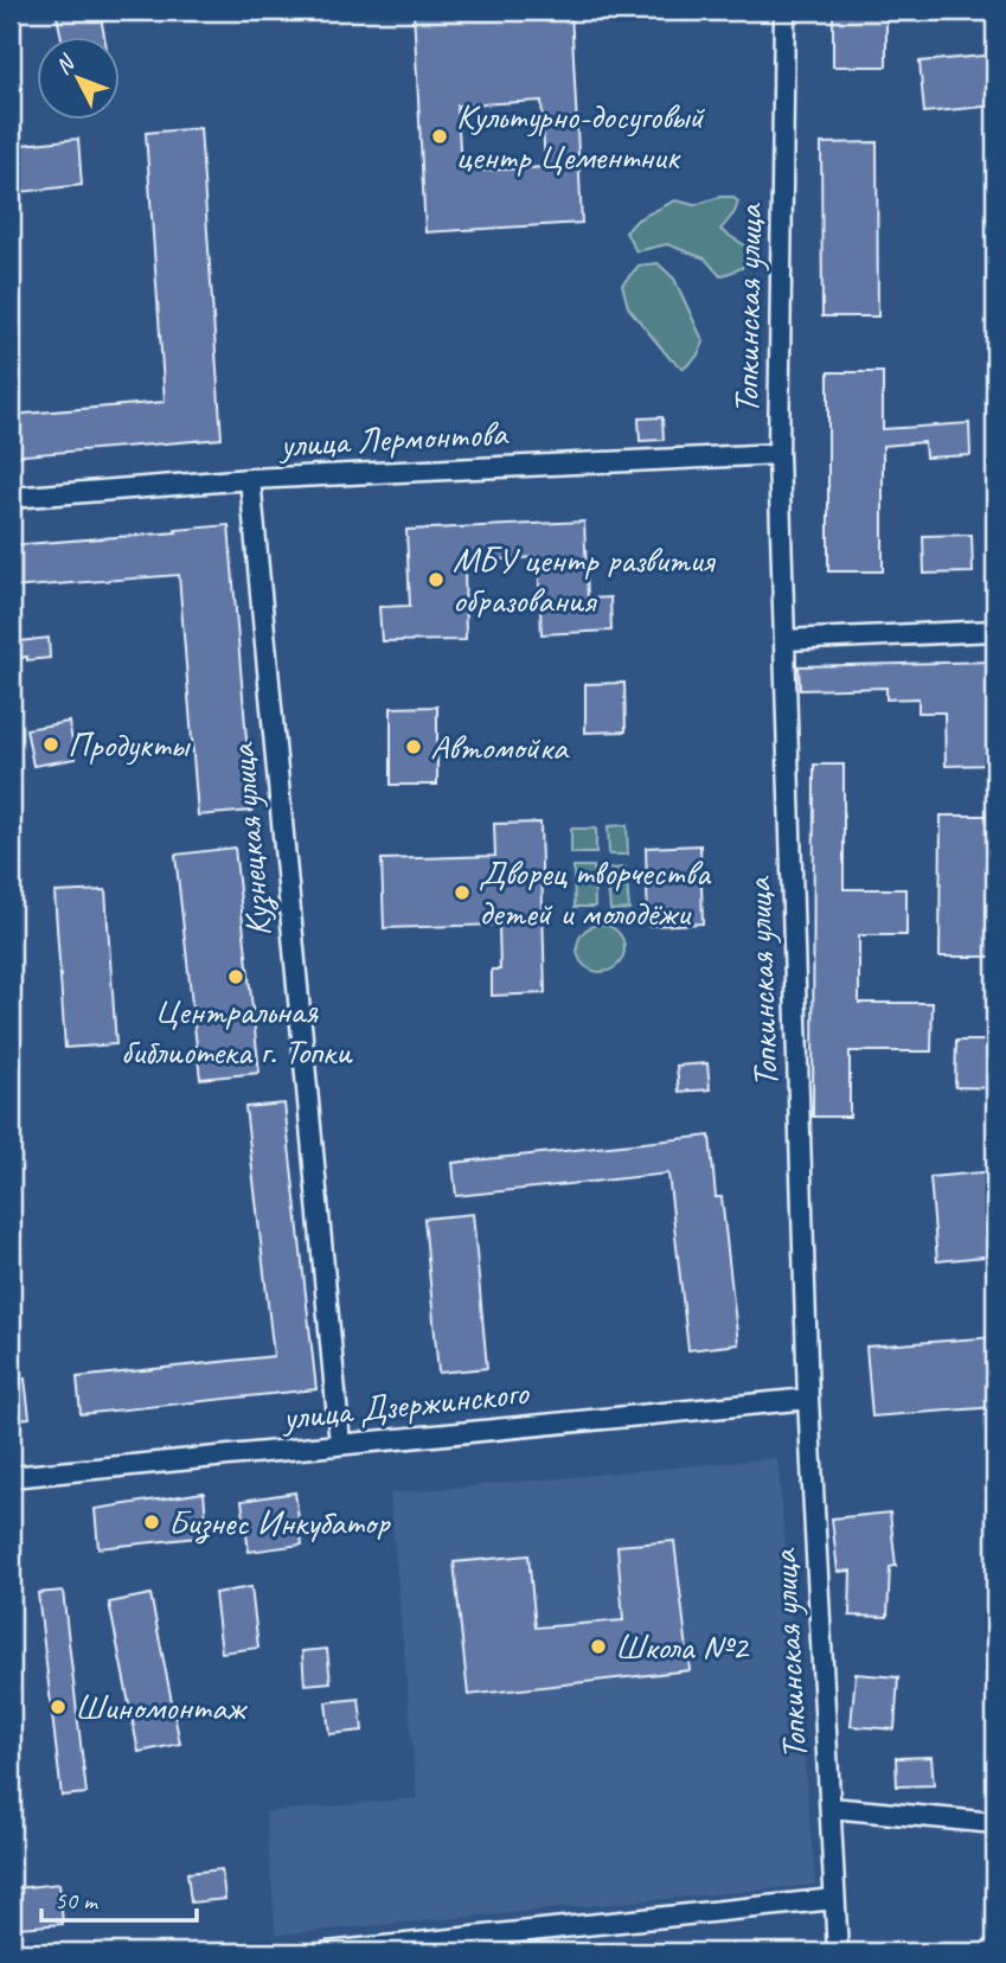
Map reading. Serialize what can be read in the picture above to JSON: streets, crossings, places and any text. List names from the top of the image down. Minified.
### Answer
{"streets":{"street":["Топкинская улица","улица Лермонтова","Кузнецкая улица","улица Дзержинского"]},"crossings":[["Топкинская улица","улица Лермонтова"],["Топкинская улица","улица Дзержинского"],["улица Лермонтова","Кузнецкая улица"],["Кузнецкая улица","улица Дзержинского"]],"places":["Культурно-досуговый центр Цементник","МБУ центр развития образования","Продукты","Автомойка","Дворец творчества детей и молодёжи","Центральная библиотека г. Топки","Бизнес Инкубатор","Школа №2","Шиномонтаж"],"scale_bar":"50 m","north":"top left"}
